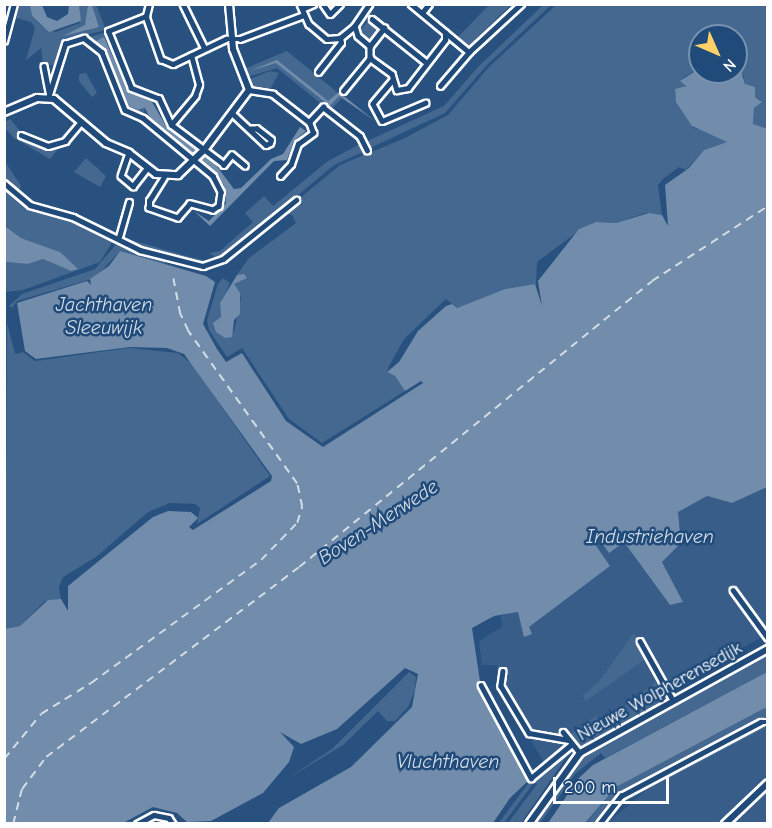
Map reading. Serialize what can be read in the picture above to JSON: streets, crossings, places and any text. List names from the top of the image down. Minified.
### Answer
{"streets":{"street":["Nieuwe Wolpherensedijk"]},"water":["Jachthaven Sleeuwijk","Boven-Merwede","Industriehaven","Vluchthaven"],"scale_bar":"200 m","north":"bottom right"}
